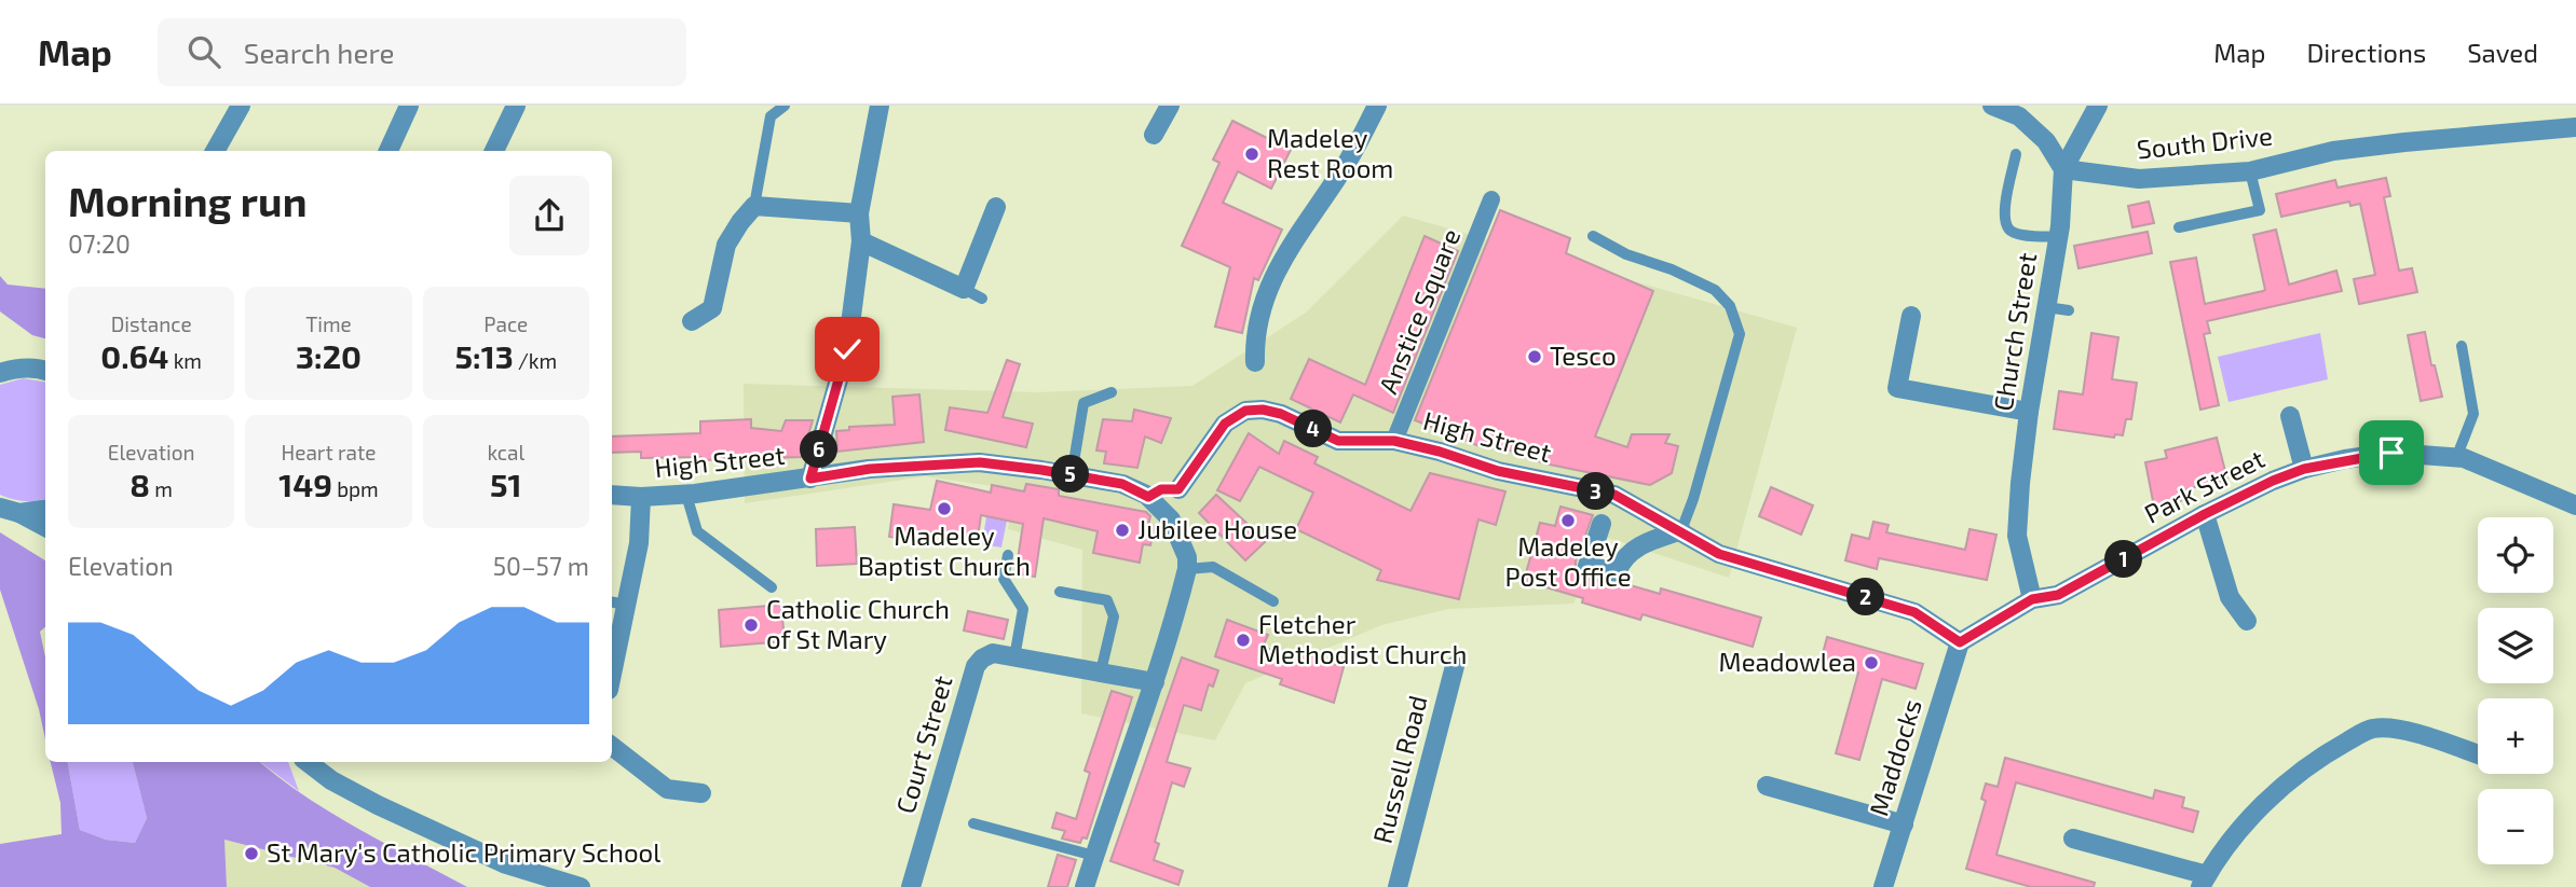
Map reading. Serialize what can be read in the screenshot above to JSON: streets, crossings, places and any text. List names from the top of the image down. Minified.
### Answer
{"streets":{"street":["South Drive","Anstice Square","Church Street","High Street","Park Street","Court Street","Maddocks","Russell Road"]},"crossings":[["South Drive","Church Street"],["Anstice Square","High Street"],["Church Street","Park Street"],["High Street","Park Street"],["High Street","Maddocks"],["Park Street","Maddocks"]],"places":["Madeley Rest Room","Tesco","Madeley Baptist Church","Madeley Post Office","Jubilee House","Catholic Church of St Mary","Fletcher Methodist Church","Meadowlea","St Mary's Catholic Primary School"],"page":{"header":"Map","search":"Search here","nav":["Map","Directions","Saved"],"heading":["Morning run","07:20"],"stats":[["Distance","0.64 km"],["Time","3:20"],["Pace","5:13 /km"],["Elevation","8 m"],["Heart rate","149 bpm"],["kcal","51"]],"pins":["4","6","5","3","1","2"],"map_buttons":["+","−"],"chart":["Elevation","50–57 m"]}}
